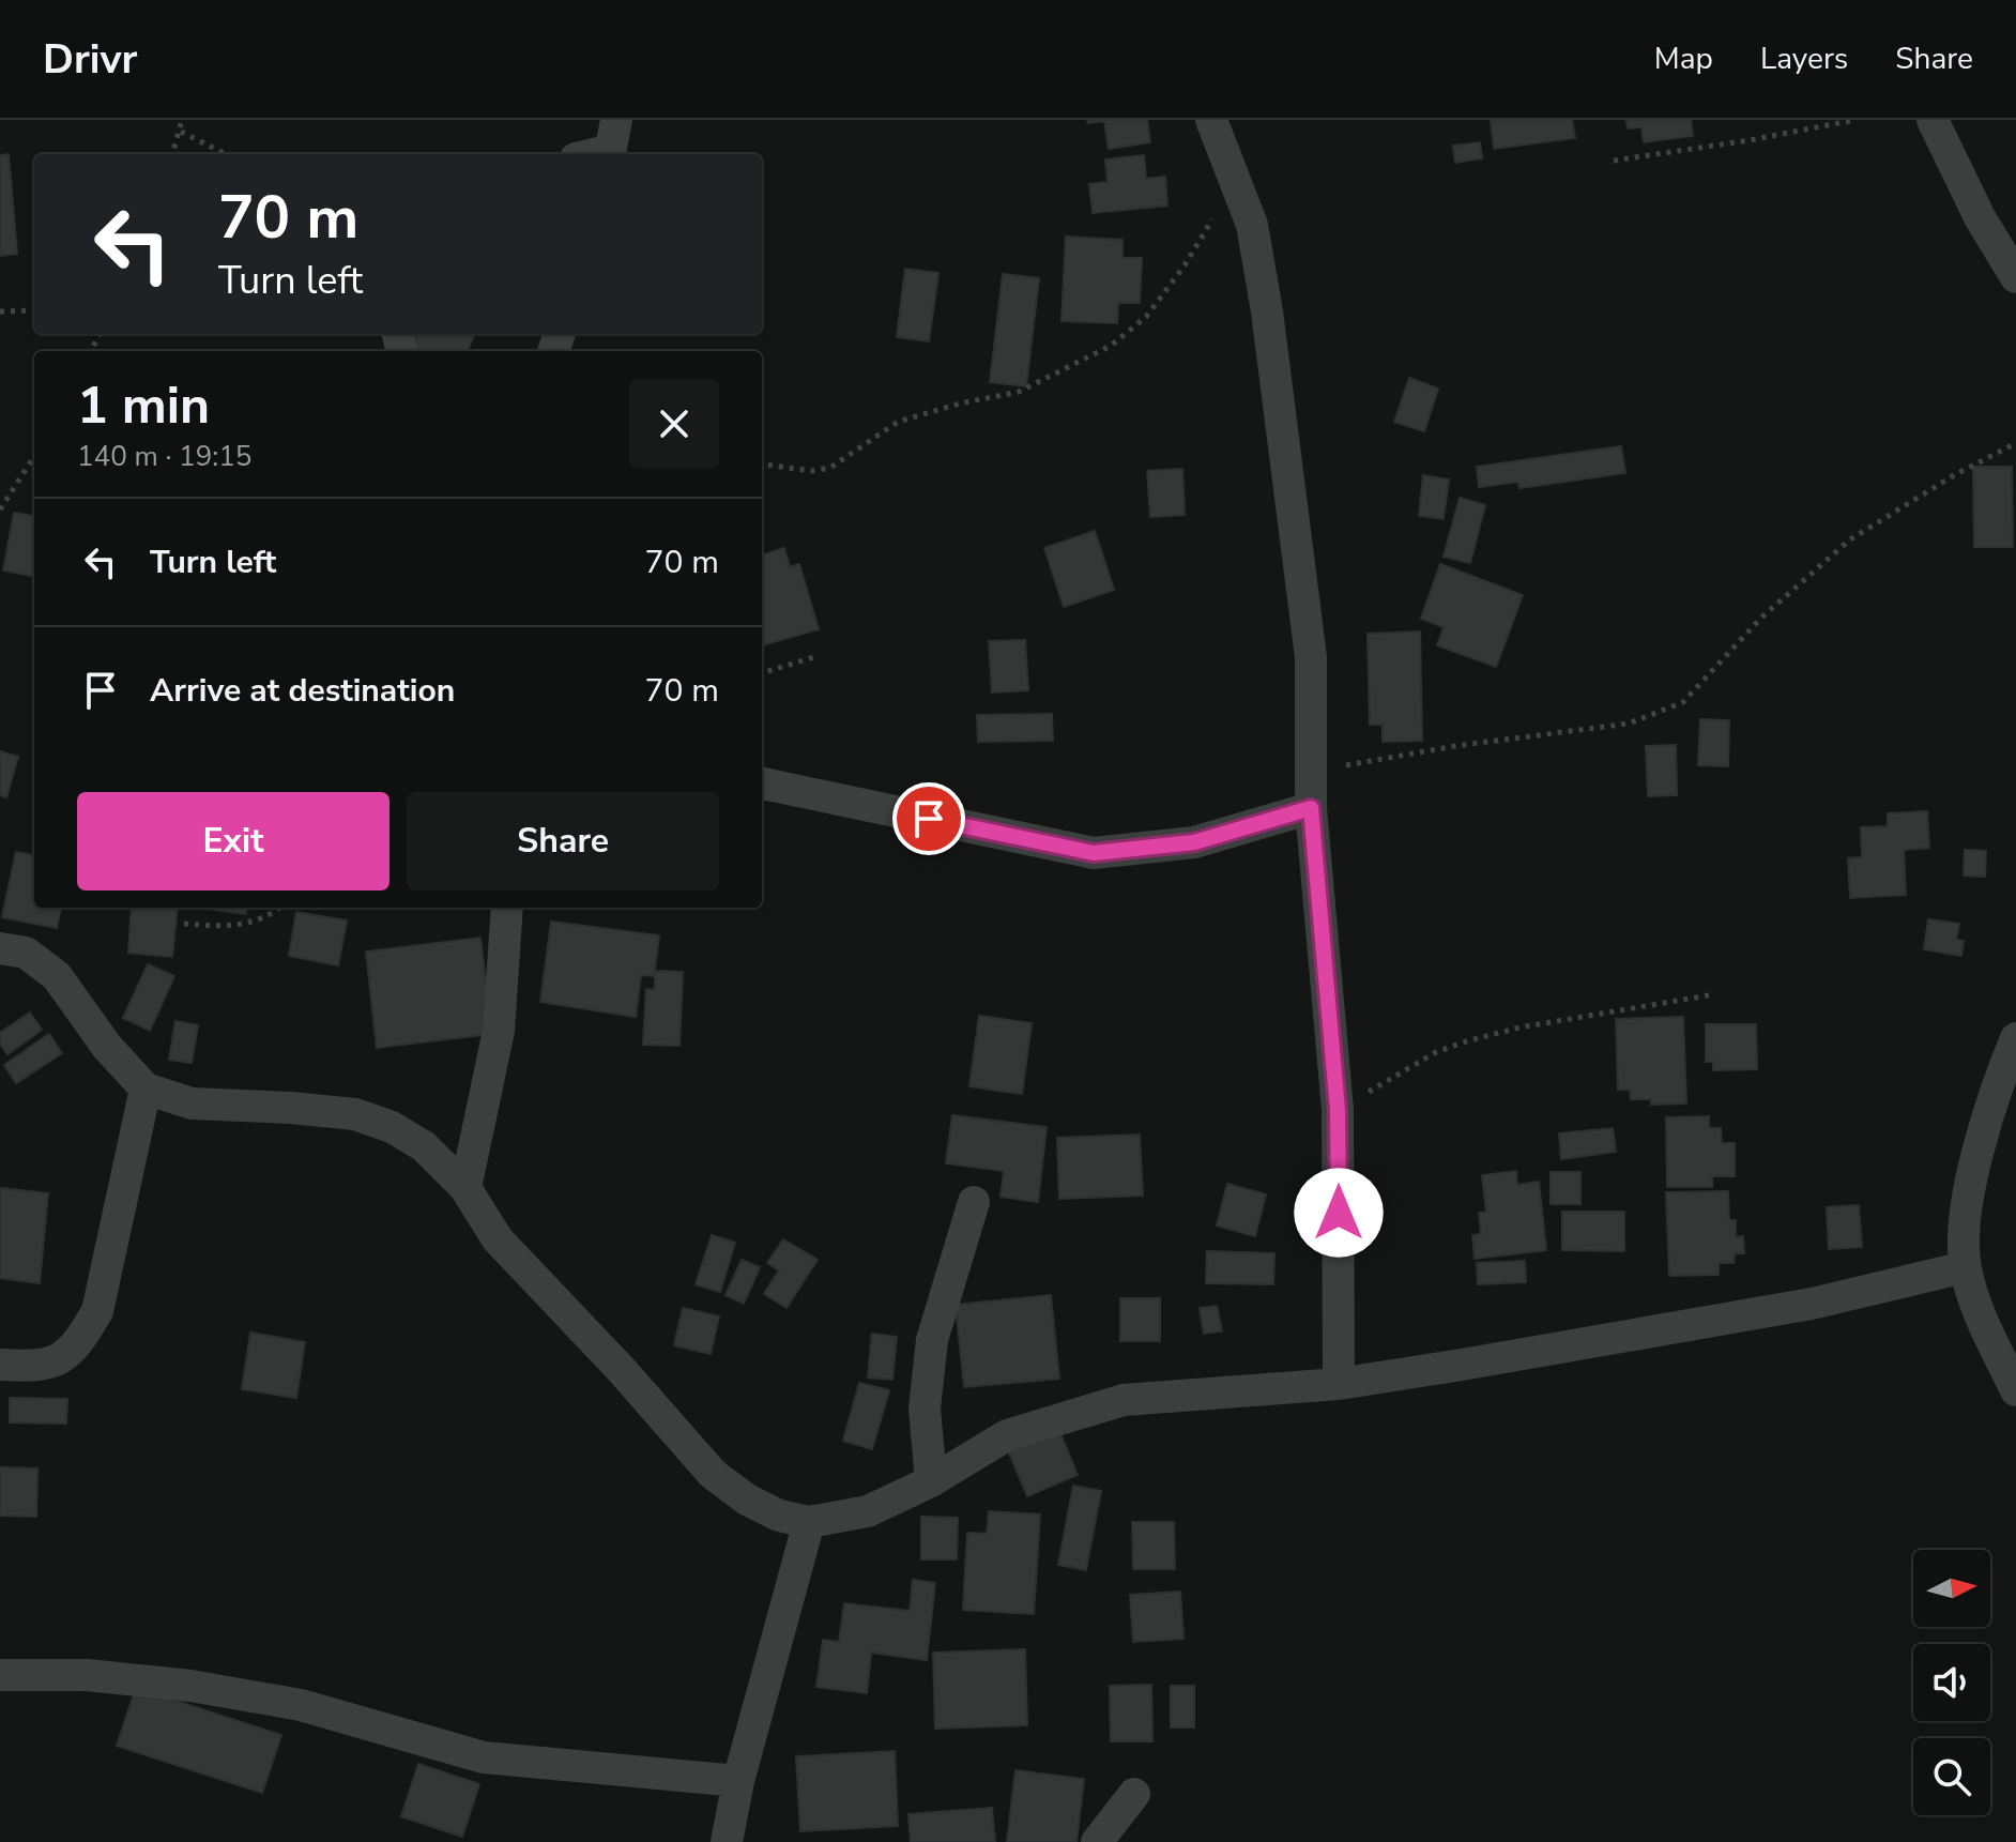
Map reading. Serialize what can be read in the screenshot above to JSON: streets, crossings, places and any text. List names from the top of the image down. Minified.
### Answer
{"north":"right","page":{"header":"Drivr","nav":["Map","Layers","Share"],"turn":["70 m","Turn left"],"heading":["1 min","140 m · 19:15"],"list":[{"name":"Turn left","value":"70 m"},{"name":"Arrive at destination","value":"70 m"}],"buttons":["Exit","Share"]}}
